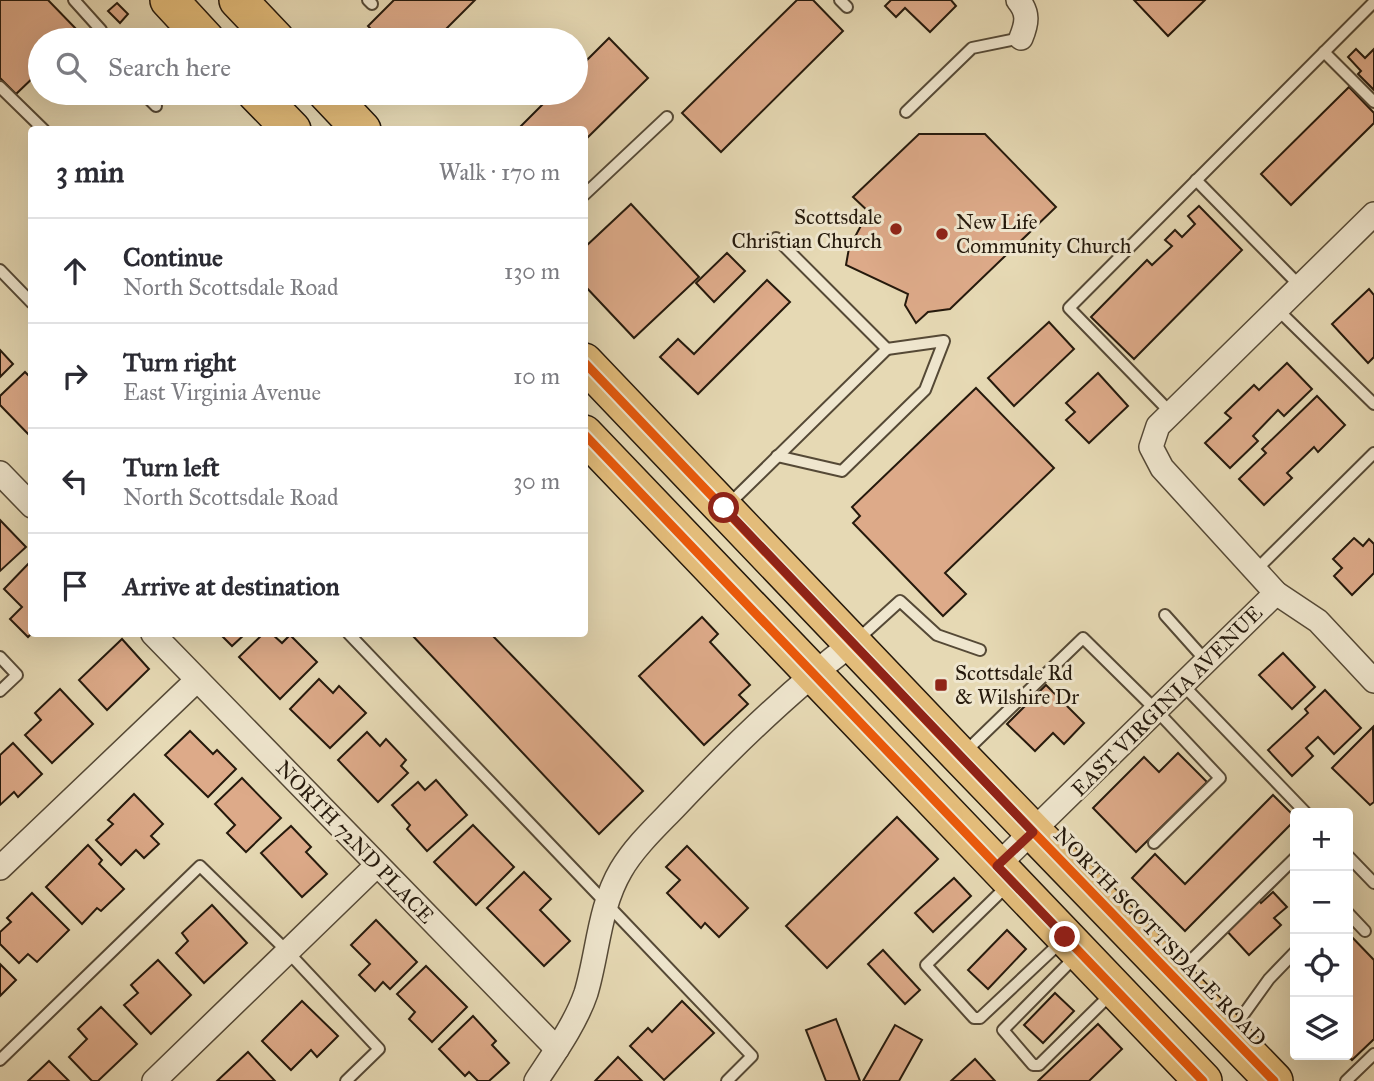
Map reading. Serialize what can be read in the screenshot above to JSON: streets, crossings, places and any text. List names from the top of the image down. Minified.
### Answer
{"streets":{"main road":["NORTH SCOTTSDALE ROAD"],"street":["EAST VIRGINIA AVENUE","NORTH 72ND PLACE"]},"crossings":[["EAST VIRGINIA AVENUE","NORTH SCOTTSDALE ROAD"]],"places":{"other":["Scottsdale Christian Church","New Life Community Church"],"transit":["Scottsdale Rd & Wilshire Dr"]},"page":{"search":"Search here","heading":["3 min","Walk · 170 m"],"list":[["Continue","North Scottsdale Road","130 m"],["Turn right","East Virginia Avenue","10 m"],["Turn left","North Scottsdale Road","30 m"],"Arrive at destination"],"map_buttons":["+","−"]}}
